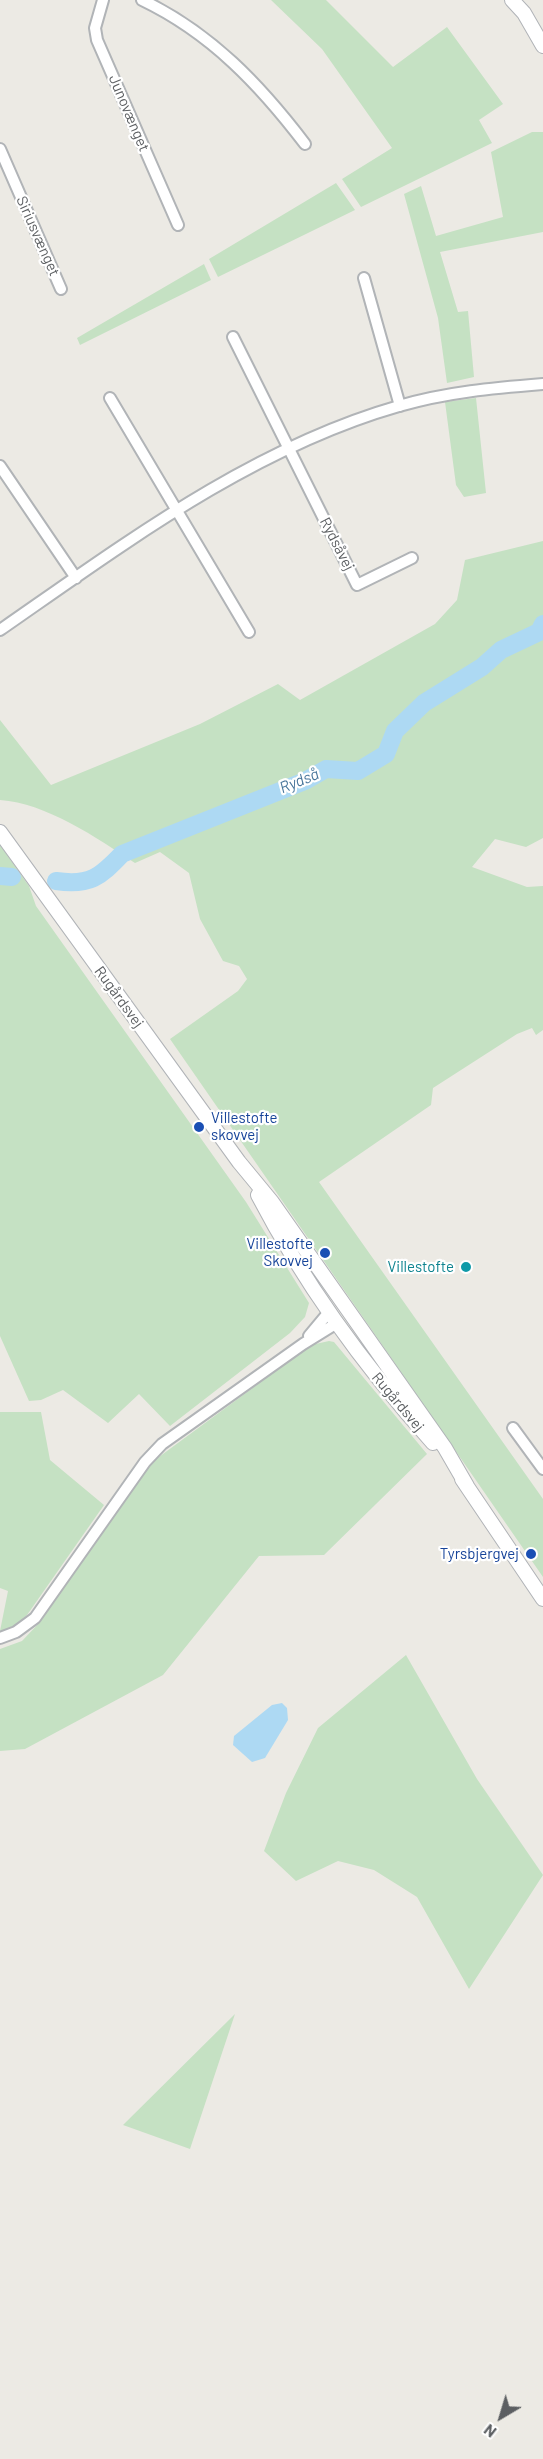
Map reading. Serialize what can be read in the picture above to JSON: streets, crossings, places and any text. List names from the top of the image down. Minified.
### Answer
{"streets":{"main road":["Rugårdsvej"],"street":["Junovænget","Siriusvænget","Rydsåvej"]},"water":["Rydså"],"places":["Villestofte skovvej","Villestofte Skovvej","Villestofte","Tyrsbjergvej"],"north":"bottom left"}
